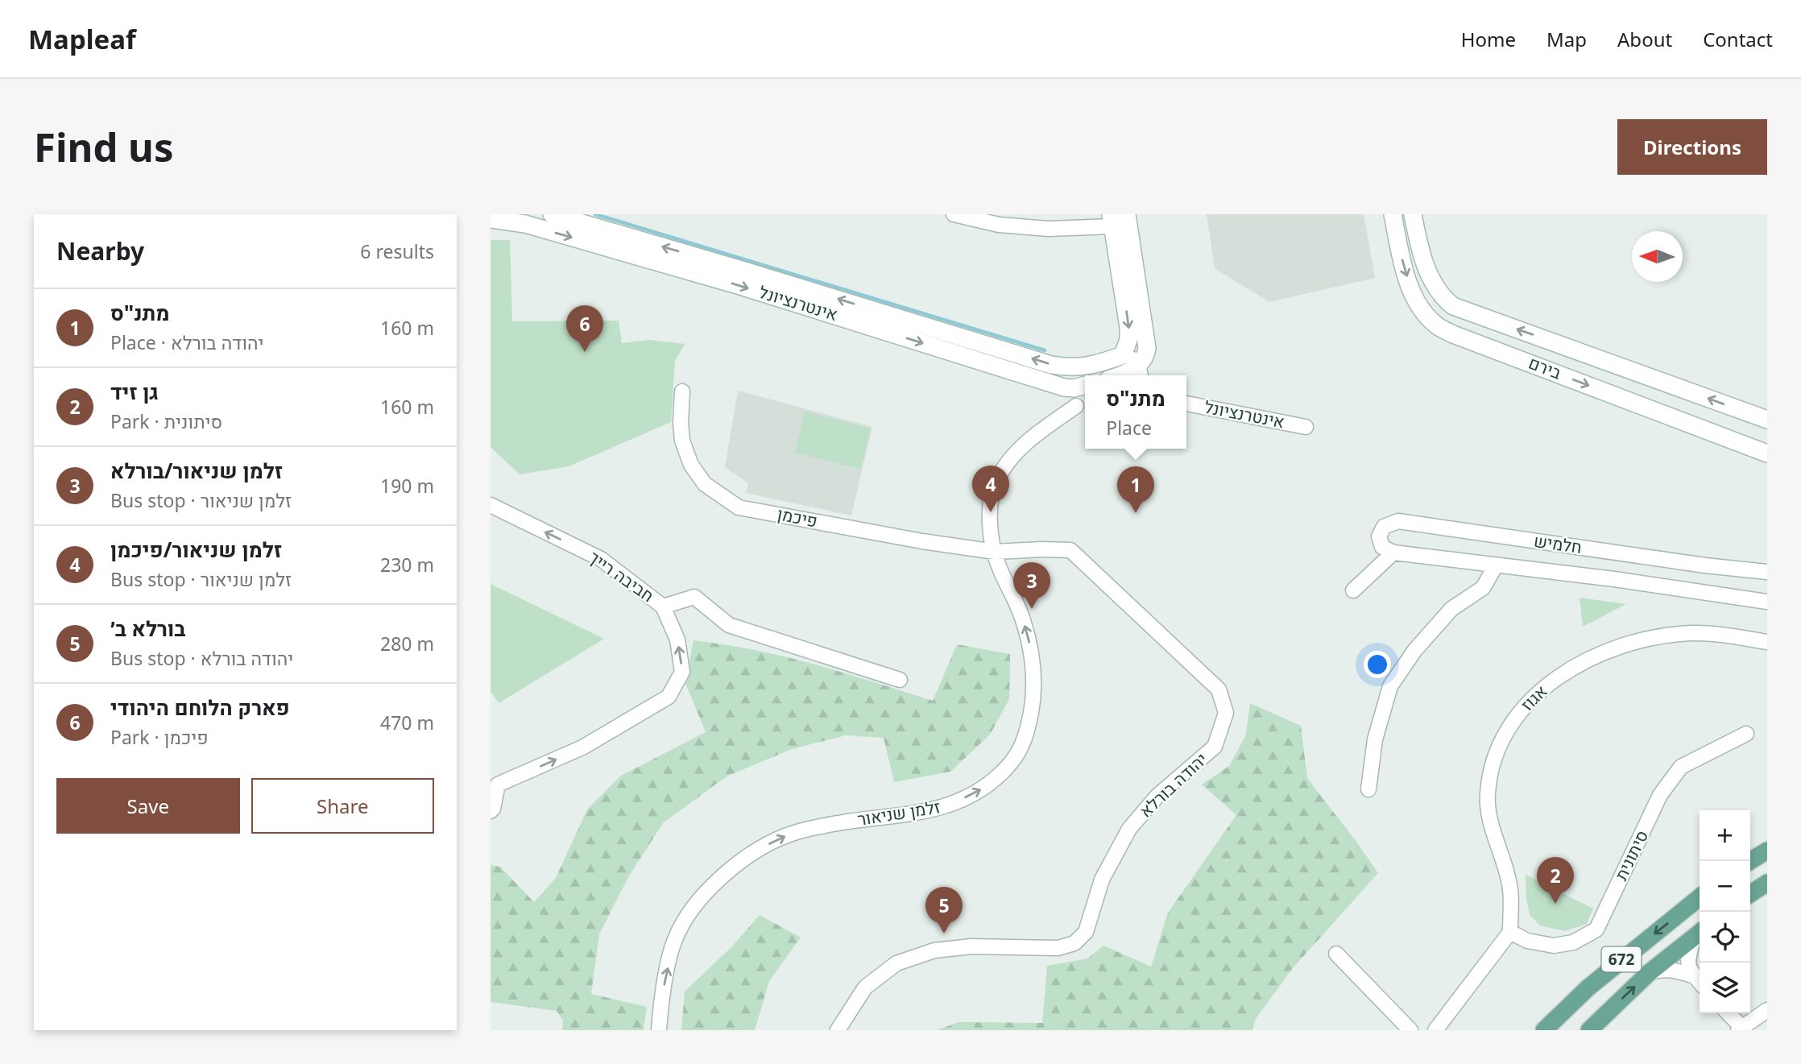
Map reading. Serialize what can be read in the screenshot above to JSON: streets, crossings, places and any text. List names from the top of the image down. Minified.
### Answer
{"streets":{"main road":["672"],"street":["אינטרנציונל","בירם","פיכמן","חלמיש","חביבה רייך","אגוז","יהודה בורלא","זלמן שניאור","סיתונית"]},"crossings":[["פיכמן","יהודה בורלא"],["פיכמן","זלמן שניאור"],["אגוז","סיתונית"],["יהודה בורלא","זלמן שניאור"]],"one_way":["זלמן שניאור"],"north":"left","page":{"header":"Mapleaf","nav":["Home","Map","About","Contact"],"buttons":["Directions",["Save","Share"]],"title":"Find us","heading":["Nearby","6 results"],"list":[{"mark":"1","name":"מתנ\"ס","note":"Place · יהודה בורלא","value":"160 m"},{"mark":"2","name":"גן זיד","note":"Park · סיתונית","value":"160 m"},{"mark":"3","name":"זלמן שניאור/בורלא","note":"Bus stop · זלמן שניאור","value":"190 m"},{"mark":"4","name":"זלמן שניאור/פיכמן","note":"Bus stop · זלמן שניאור","value":"230 m"},{"mark":"5","name":"בורלא ב׳","note":"Bus stop · יהודה בורלא","value":"280 m"},{"mark":"6","name":"פארק הלוחם היהודי","note":"Park · פיכמן","value":"470 m"}],"pins":["6","4","1","3","2","5"],"popup":["מתנ\"ס","Place"],"map_buttons":["+","−"]}}
